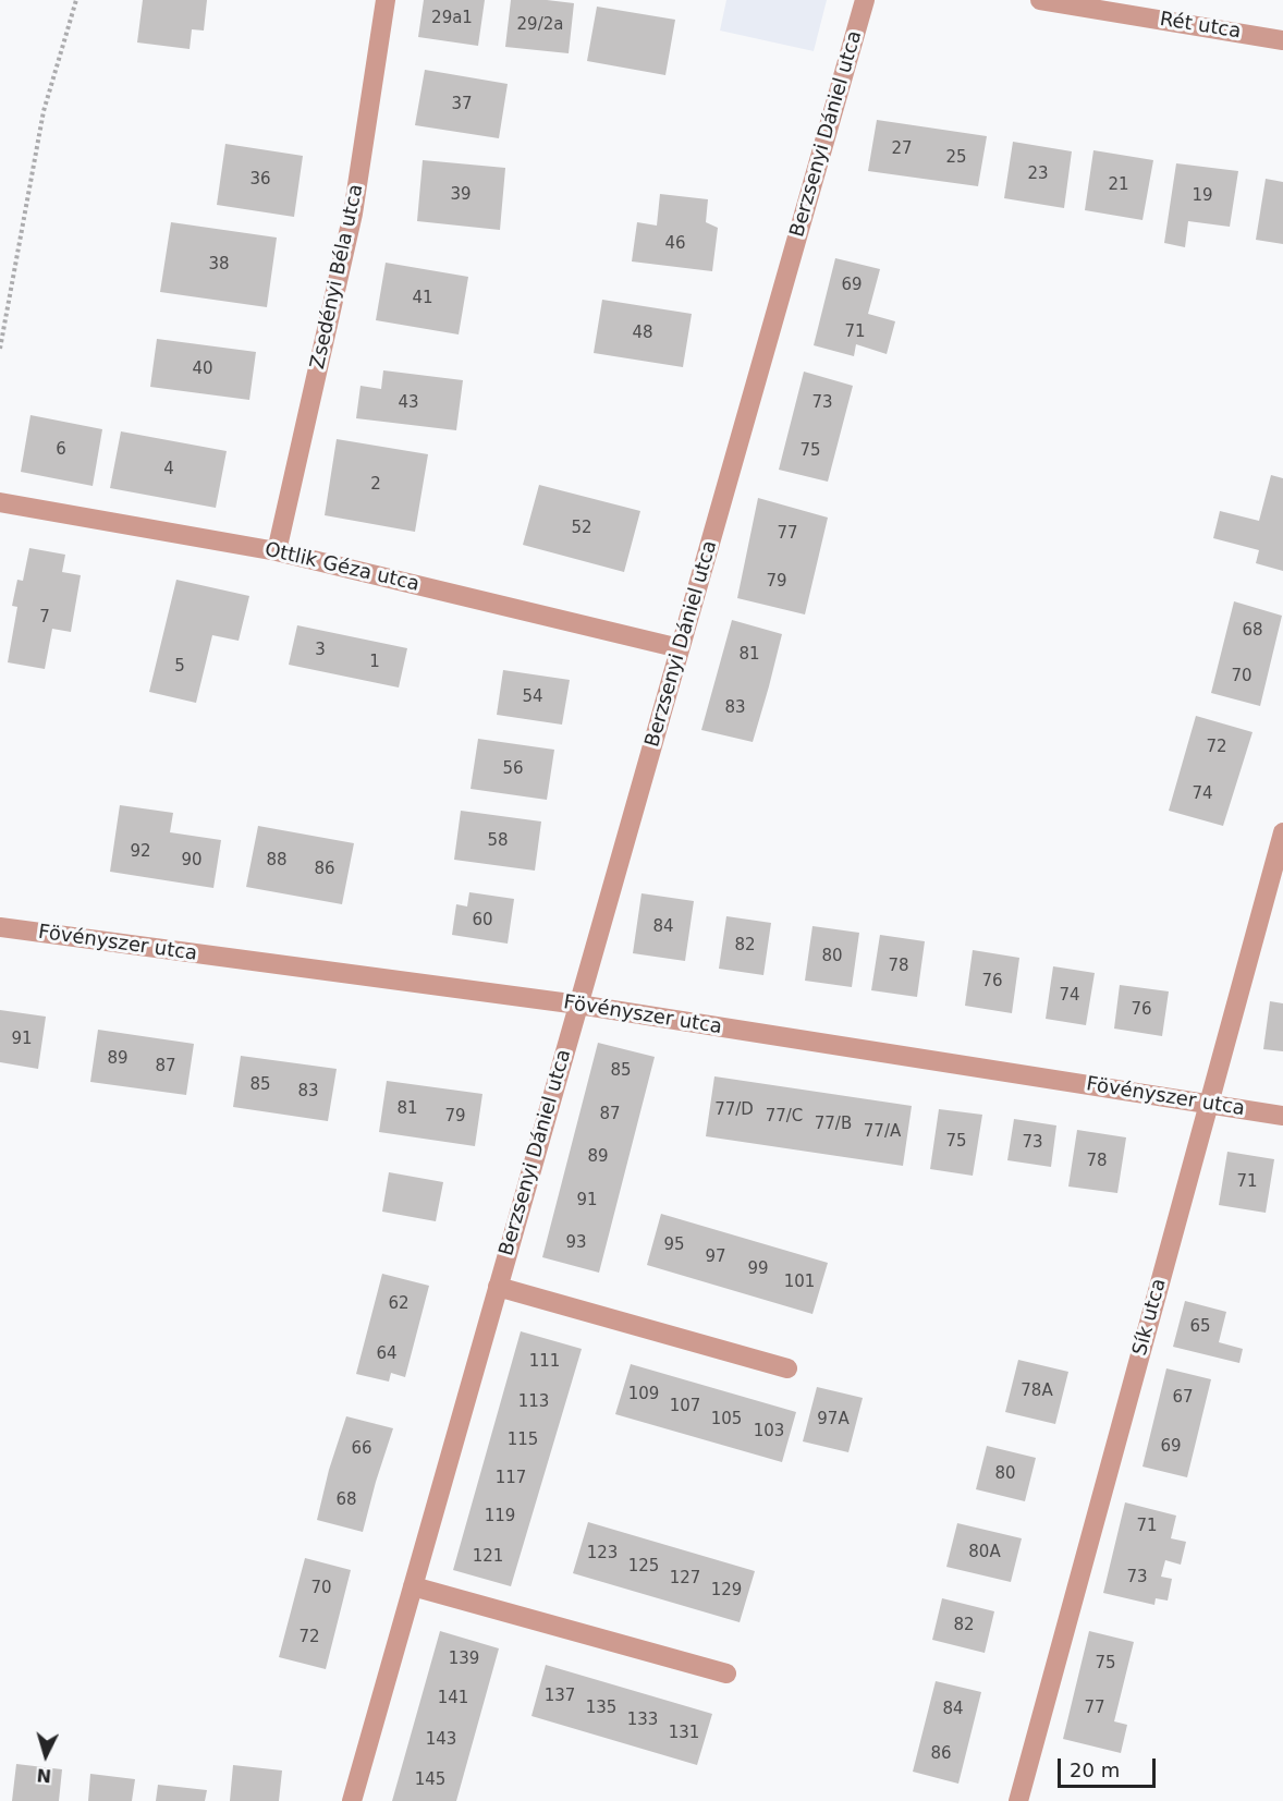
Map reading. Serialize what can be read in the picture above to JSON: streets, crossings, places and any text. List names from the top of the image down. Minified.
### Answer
{"streets":{"street":["Rét utca","Berzsenyi Dániel utca","Zsedényi Béla utca","Ottlik Géza utca","Fövényszer utca","Sík utca"]},"crossings":[["Berzsenyi Dániel utca","Ottlik Géza utca"],["Berzsenyi Dániel utca","Fövényszer utca"],["Zsedényi Béla utca","Ottlik Géza utca"],["Fövényszer utca","Sík utca"]],"house_numbers":["29a1","29/2a","37","27","25","23","36","21","39","19","46","38","69","41","71","48","40","43","73","6","75","4","2","52","77","79","7","68","3","81","1","5","70","54","83","72","56","74","58","92","90","88","86","60","84","82","80","78","76","74","76","91","89","87","85","85","83","81","77/D","87","79","77/C","77/B","77/A","75","73","89","78","71","91","93","95","97","99","101","62","65","64","111","78A","109","67","113","107","105","97A","103","115","69","66","80","117","68","119","71","80A","123","121","125","73","127","70","129","82","72","139","75","137","141","135","77","84","133","131","143","86","145"],"scale_bar":"20 m","north":"bottom"}
